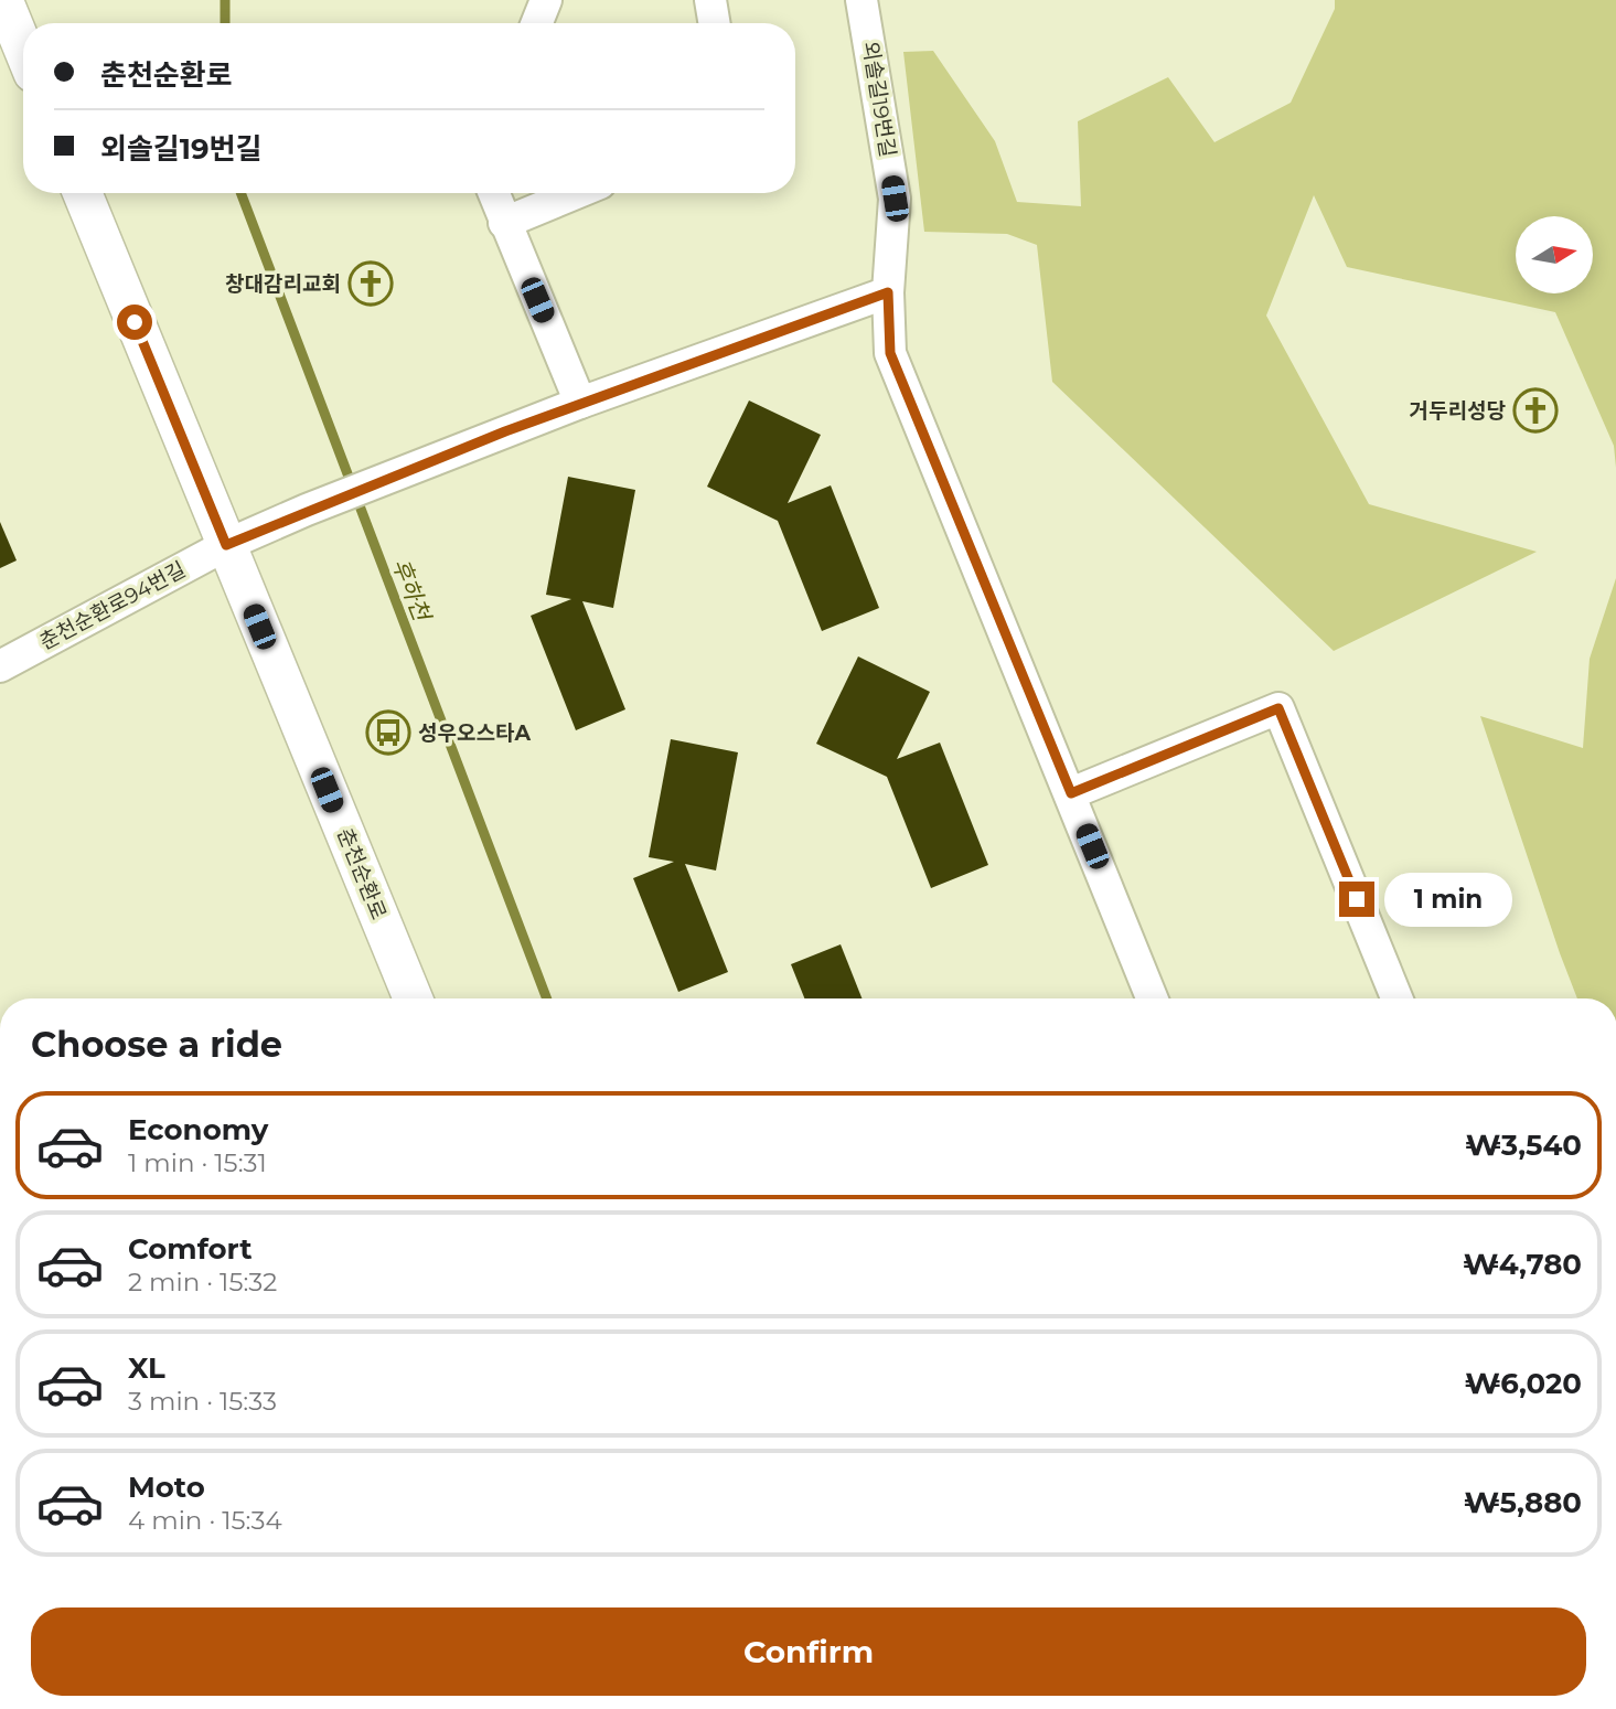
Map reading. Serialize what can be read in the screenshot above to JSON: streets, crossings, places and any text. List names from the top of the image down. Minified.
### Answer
{"streets":{"street":["외솔길19번길","춘천순환로94번길","춘천순환로"]},"crossings":[["춘천순환로94번길","춘천순환로"]],"water":["후하천"],"places":{"church":["창대감리교회","거두리성당"],"bus stop":["성우오스타A"]},"north":"right","page":{"banner":["춘천순환로","외솔길19번길"],"bubble":"1 min","heading":"Choose a ride","list":[{"name":"Economy","note":"1 min · 15:31","value":"₩3,540"},{"name":"Comfort","note":"2 min · 15:32","value":"₩4,780"},{"name":"XL","note":"3 min · 15:33","value":"₩6,020"},{"name":"Moto","note":"4 min · 15:34","value":"₩5,880"}],"buttons":"Confirm"}}
